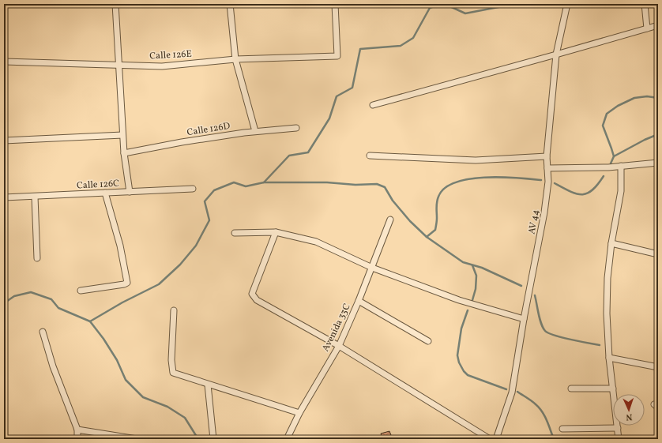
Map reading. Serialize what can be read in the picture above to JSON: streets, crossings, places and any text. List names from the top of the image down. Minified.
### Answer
{"streets":{"street":["Calle 126E","Calle 126D","Calle 126C","AV 44","Avenida 33C"]},"north":"bottom"}
